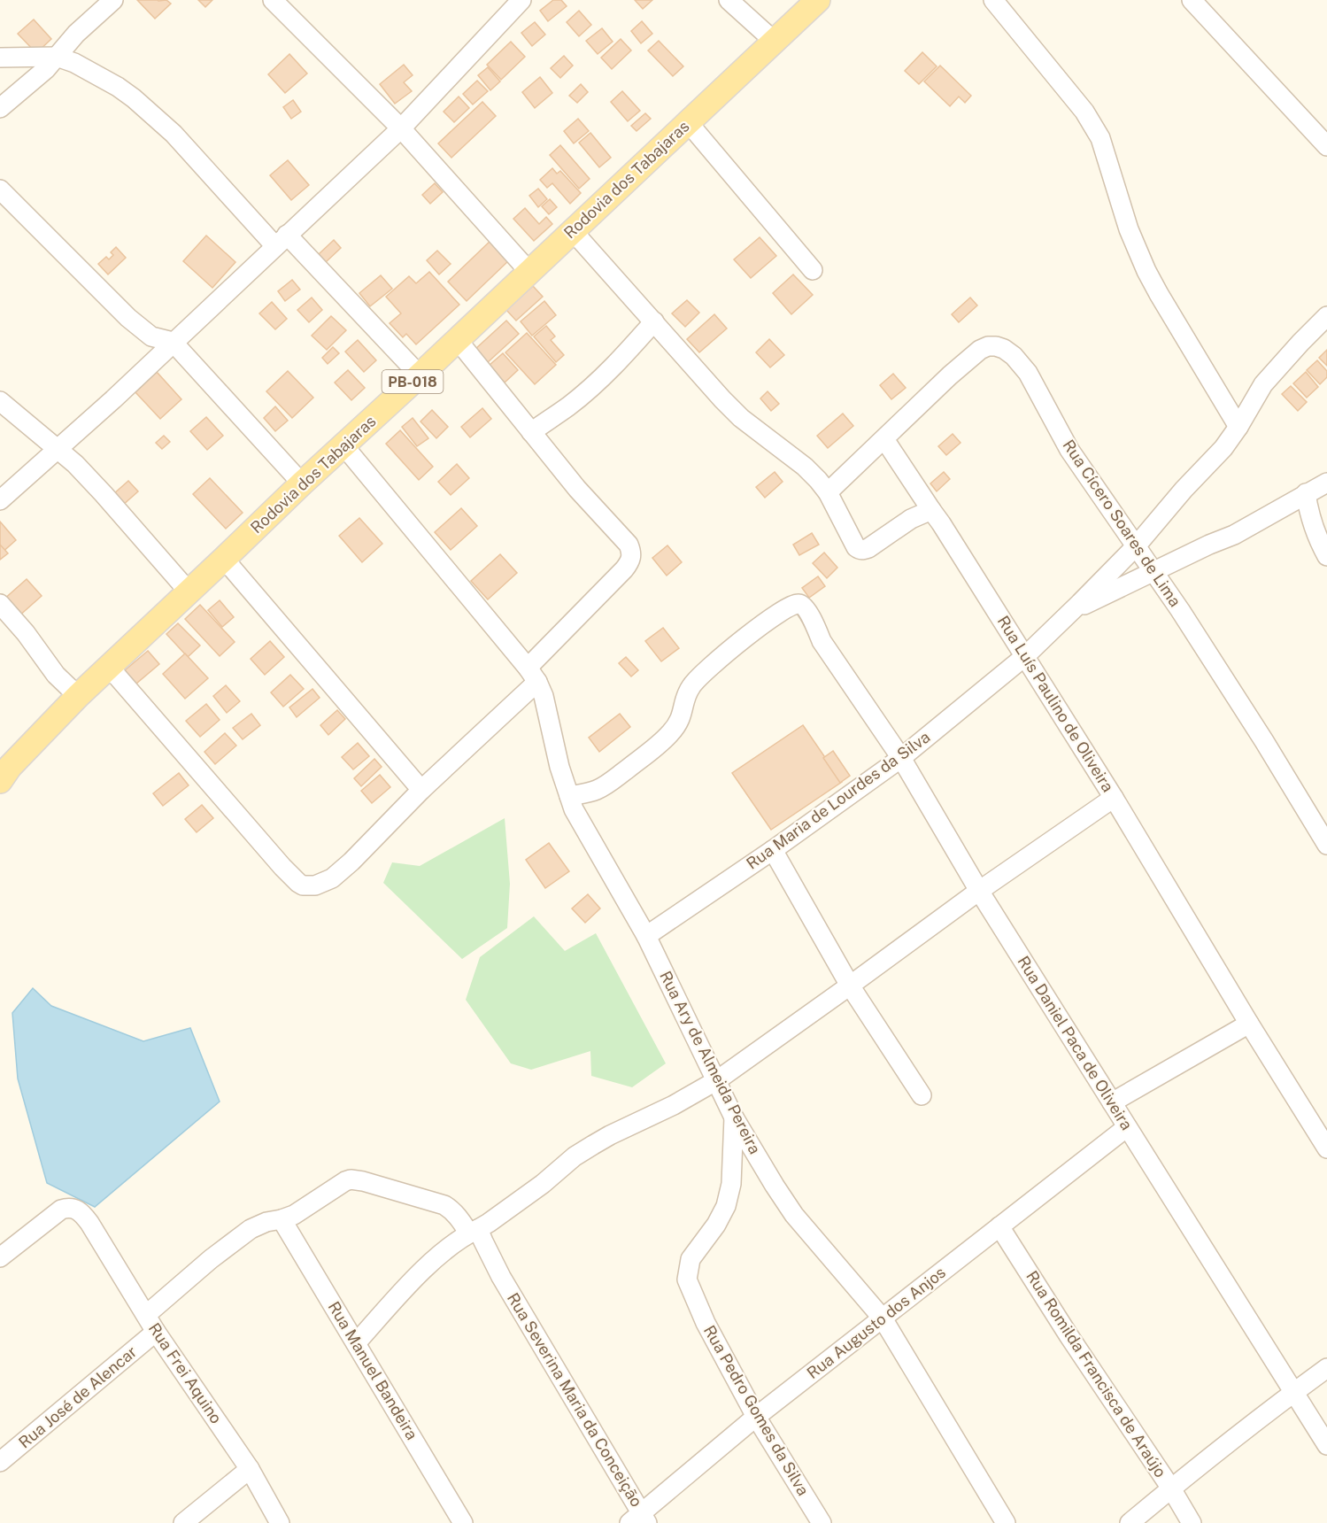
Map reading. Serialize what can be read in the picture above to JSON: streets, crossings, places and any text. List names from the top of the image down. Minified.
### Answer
{"streets":{"main road":["Rodovia dos Tabajaras","PB-018"],"street":["Rua Cícero Soares de Lima","Rua Luís Paulino de Oliveira","Rua Maria de Lourdes da Silva","Rua Daniel Paca de Oliveira","Rua Ary de Almeida Pereira","Rua Augusto dos Anjos","Rua Manuel Bandeira","Rua Frei Aquino","Rua Romilda Francisca de Araújo","Rua José de Alencar","Rua Severina Maria da Conceição","Rua Pedro Gomes da Silva"]},"crossings":[["Rua Cícero Soares de Lima","Rua Luís Paulino de Oliveira"],["Rua Cícero Soares de Lima","Rua Maria de Lourdes da Silva"],["Rua Luís Paulino de Oliveira","Rua Maria de Lourdes da Silva"],["Rua Maria de Lourdes da Silva","Rua Daniel Paca de Oliveira"],["Rua Maria de Lourdes da Silva","Rua Ary de Almeida Pereira"],["Rua Daniel Paca de Oliveira","Rua Ary de Almeida Pereira"],["Rua Daniel Paca de Oliveira","Rua Augusto dos Anjos"],["Rua Ary de Almeida Pereira","Rua Augusto dos Anjos"],["Rua Ary de Almeida Pereira","Rua Pedro Gomes da Silva"],["Rua Augusto dos Anjos","Rua Romilda Francisca de Araújo"],["Rua Augusto dos Anjos","Rua Severina Maria da Conceição"],["Rua Augusto dos Anjos","Rua Pedro Gomes da Silva"],["Rua Manuel Bandeira","Rua Severina Maria da Conceição"],["Rua Frei Aquino","Rua José de Alencar"],["Rua Frei Aquino","Rua Severina Maria da Conceição"]]}
